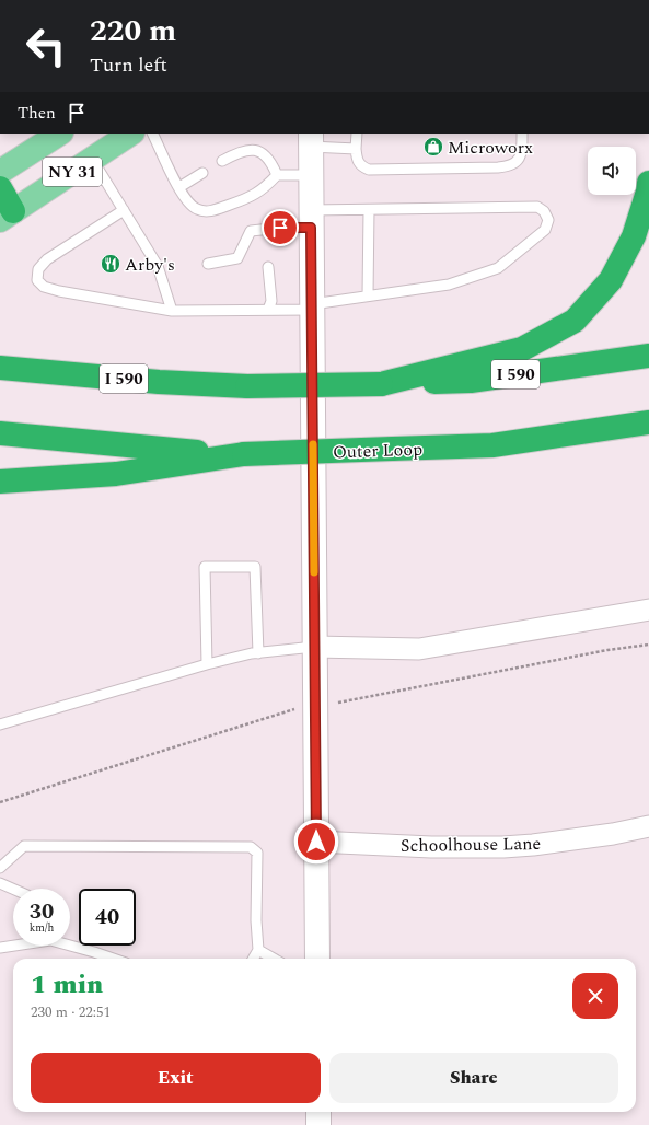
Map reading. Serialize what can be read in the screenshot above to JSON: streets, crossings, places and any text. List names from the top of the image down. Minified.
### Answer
{"streets":{"highway":["I 590","Outer Loop"],"main road":["NY 31"],"street":["Schoolhouse Lane"]},"places":{"shop":["Microworx"],"restaurant":["Arby's"]},"page":{"turn":["220 m","Turn left"],"then":"Then","speed":"30 km/h","limit":"40","heading":["1 min","230 m · 22:51"],"buttons":["Exit","Share"]}}
